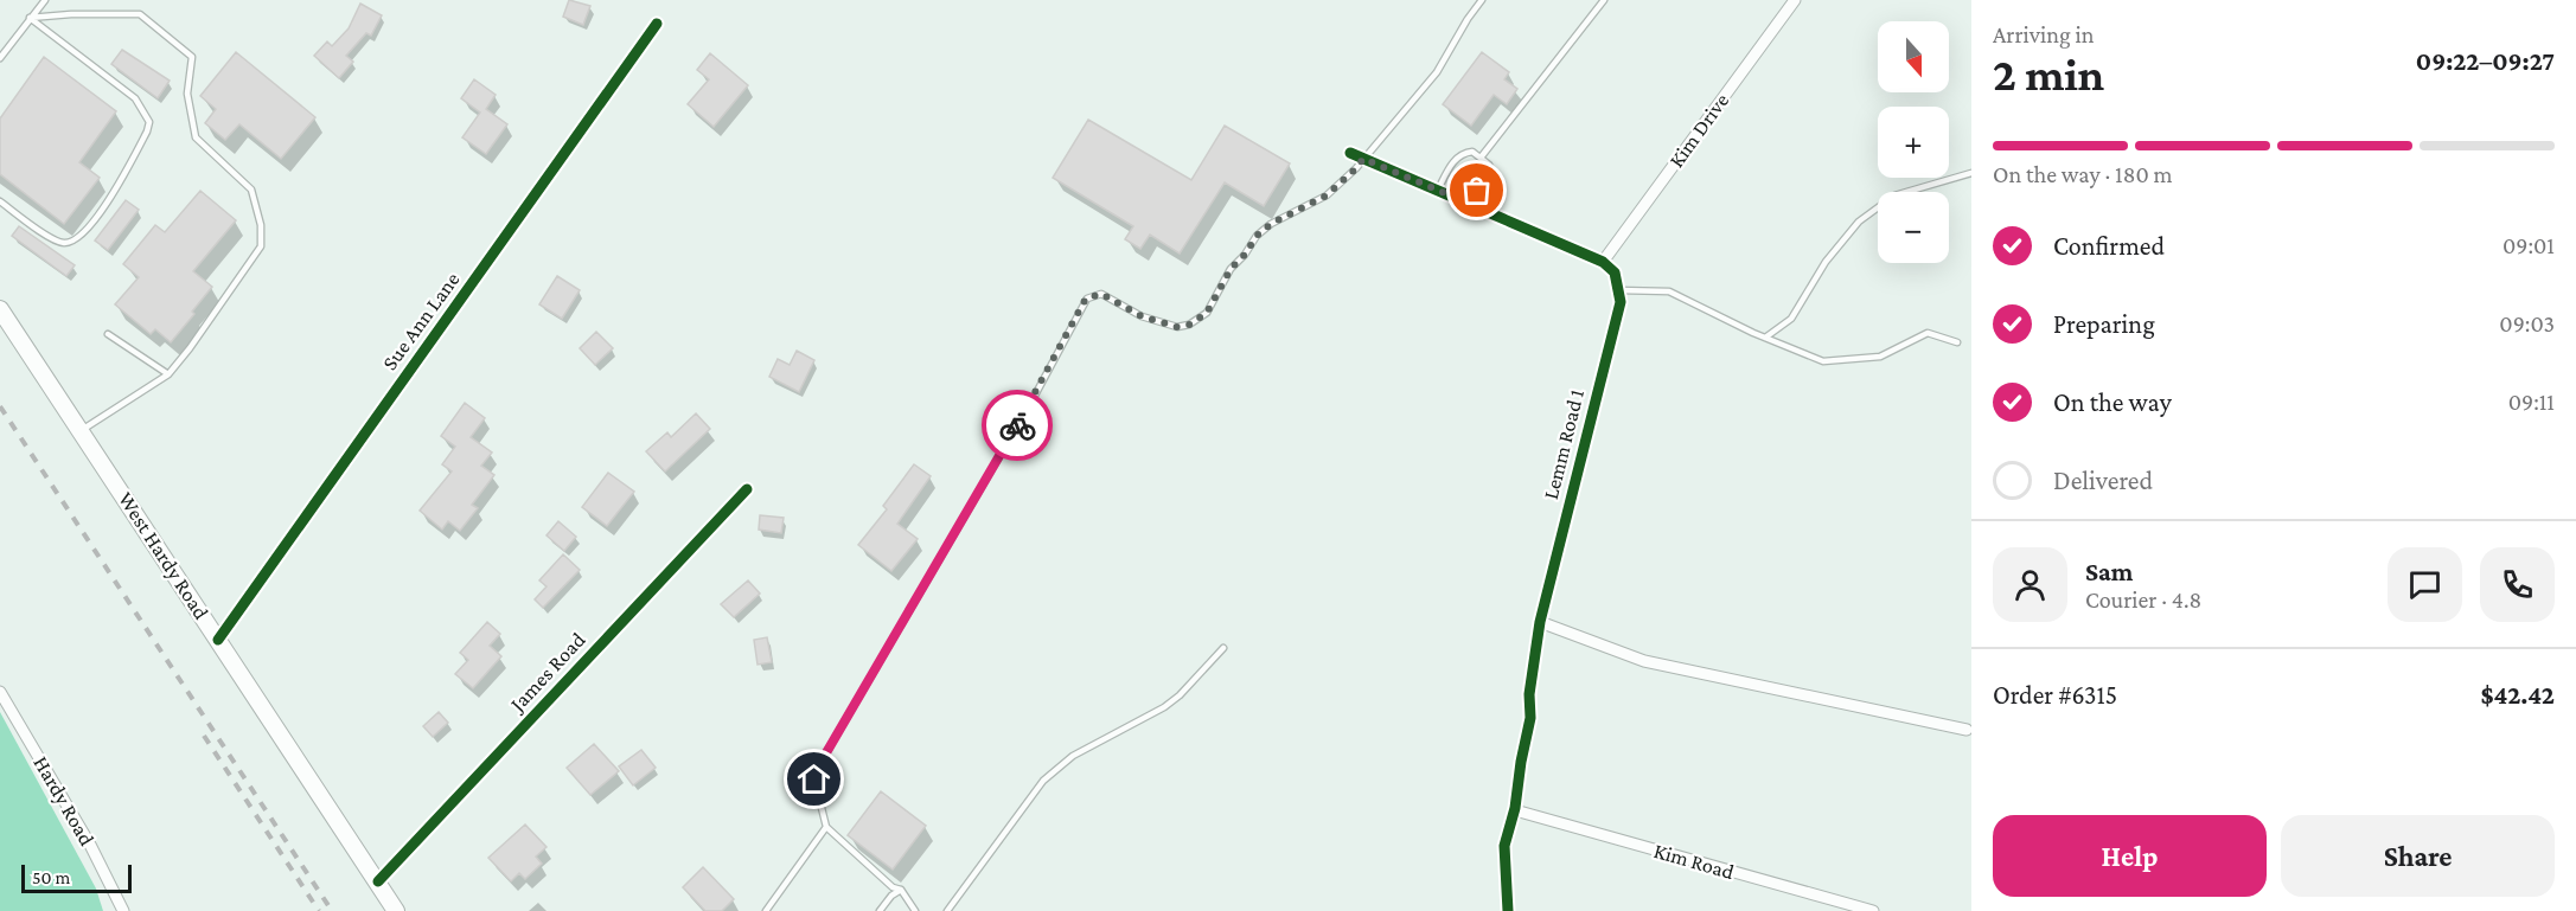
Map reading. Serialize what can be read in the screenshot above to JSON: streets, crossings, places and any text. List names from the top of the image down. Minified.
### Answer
{"streets":{"main road":["West Hardy Road"],"street":["Kim Drive","Sue Ann Lane","Lemm Road 1","James Road","Hardy Road","Kim Road"]},"crossings":[["Sue Ann Lane","West Hardy Road"],["Lemm Road 1","Kim Road"],["West Hardy Road","James Road"]],"scale_bar":"50 m","north":"bottom","page":{"heading":["2 min","Arriving in","09:22–09:27"],"panel":["Sam","Courier · 4.8","Order #6315","$42.42"],"map_buttons":["+","−"],"bar":"On the way · 180 m","list":[["Confirmed","09:01"],["Preparing","09:03"],["On the way","09:11"],"Delivered"],"buttons":["Help","Share"],"scale":"50 m"}}
